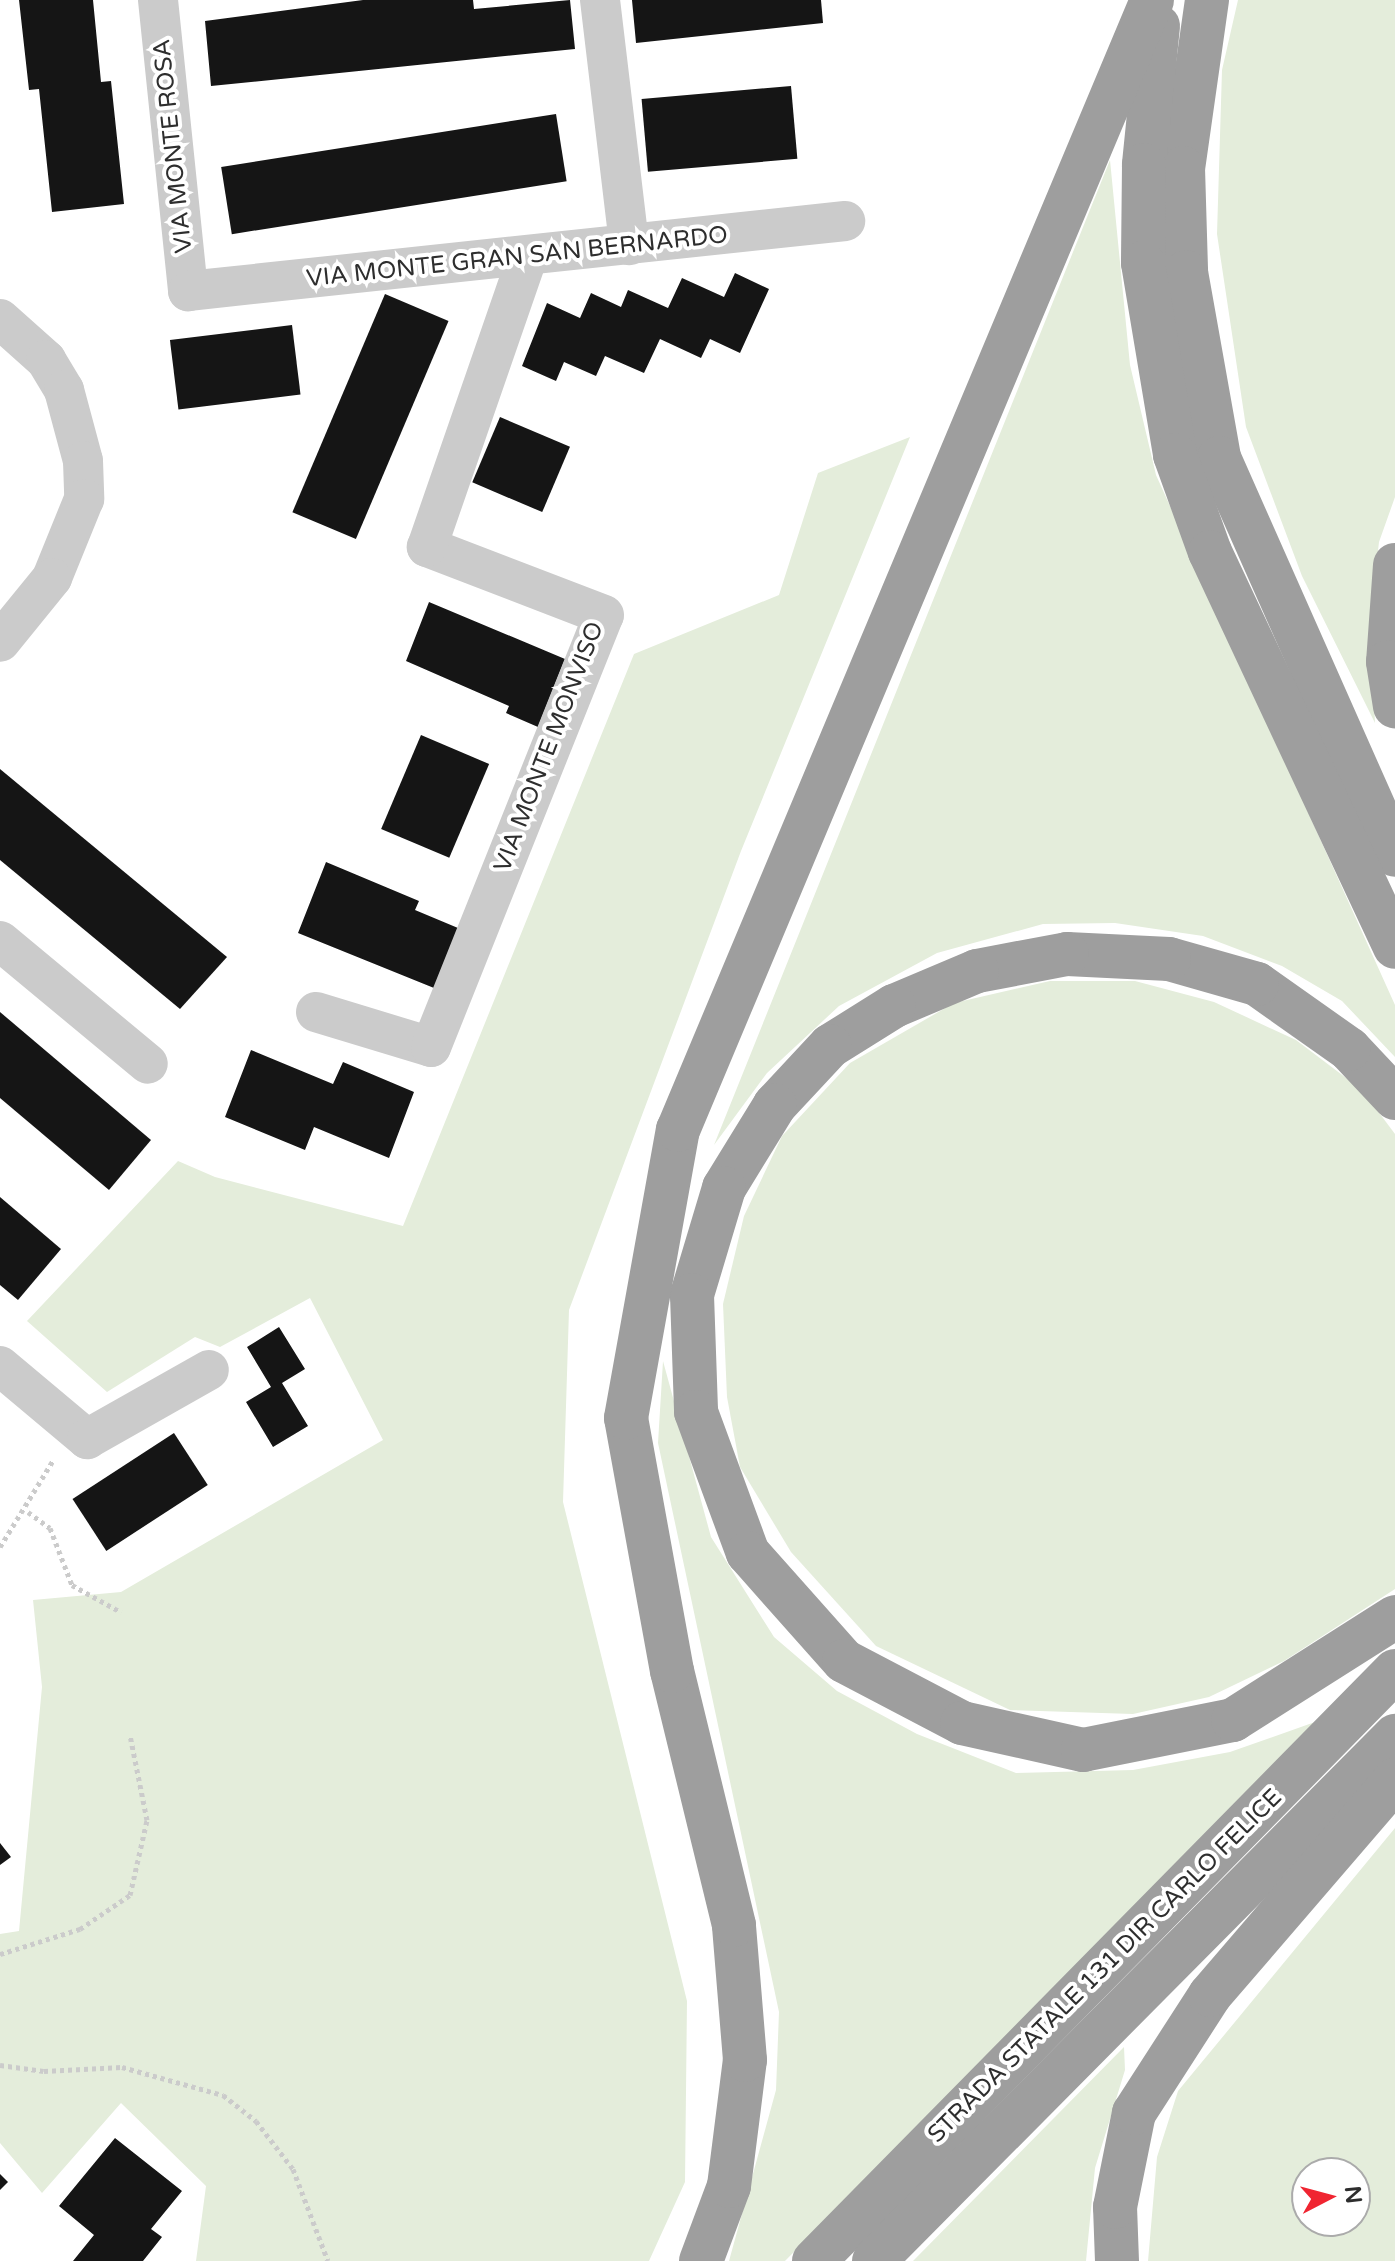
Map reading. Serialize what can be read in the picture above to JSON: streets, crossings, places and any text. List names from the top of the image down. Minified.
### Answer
{"streets":{"highway":["STRADA STATALE 131 DIR CARLO FELICE"],"street":["VIA MONTE ROSA","VIA MONTE GRAN SAN BERNARDO","VIA MONTE MONVISO"]},"crossings":[["VIA MONTE ROSA","VIA MONTE GRAN SAN BERNARDO"],["VIA MONTE GRAN SAN BERNARDO","VIA MONTE MONVISO"]],"north":"right"}
